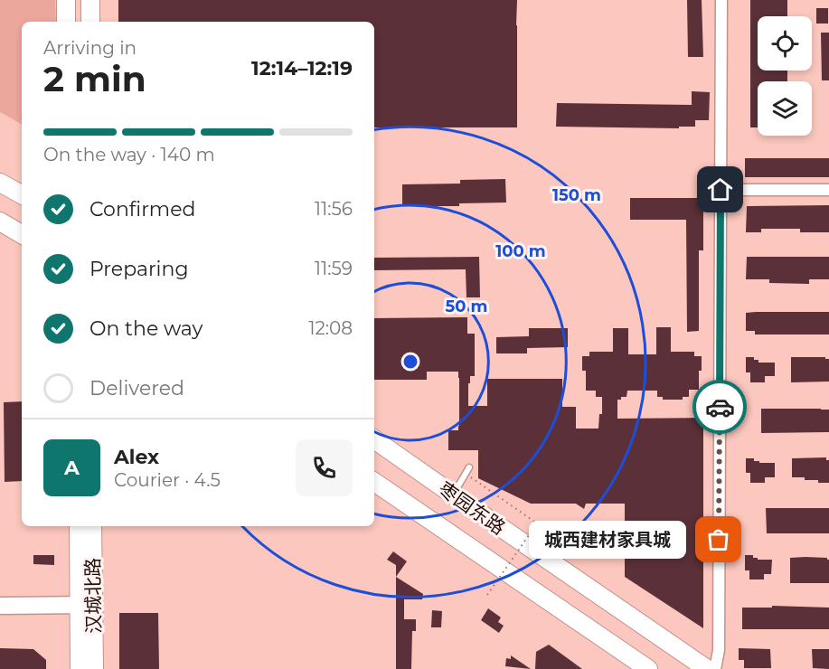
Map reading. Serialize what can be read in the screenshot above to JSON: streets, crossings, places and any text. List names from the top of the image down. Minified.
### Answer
{"streets":{"main road":["枣园东路","汉城北路"]},"places":["城西建材家具城"],"page":{"heading":["2 min","Arriving in","12:14–12:19"],"panel":["Alex","Courier · 4.5"],"bar":"On the way · 140 m","list":[["Confirmed","11:56"],["Preparing","11:59"],["On the way","12:08"],"Delivered"],"round":"A","bubble":"城西建材家具城"},"rings":["150 m","100 m","50 m"]}
